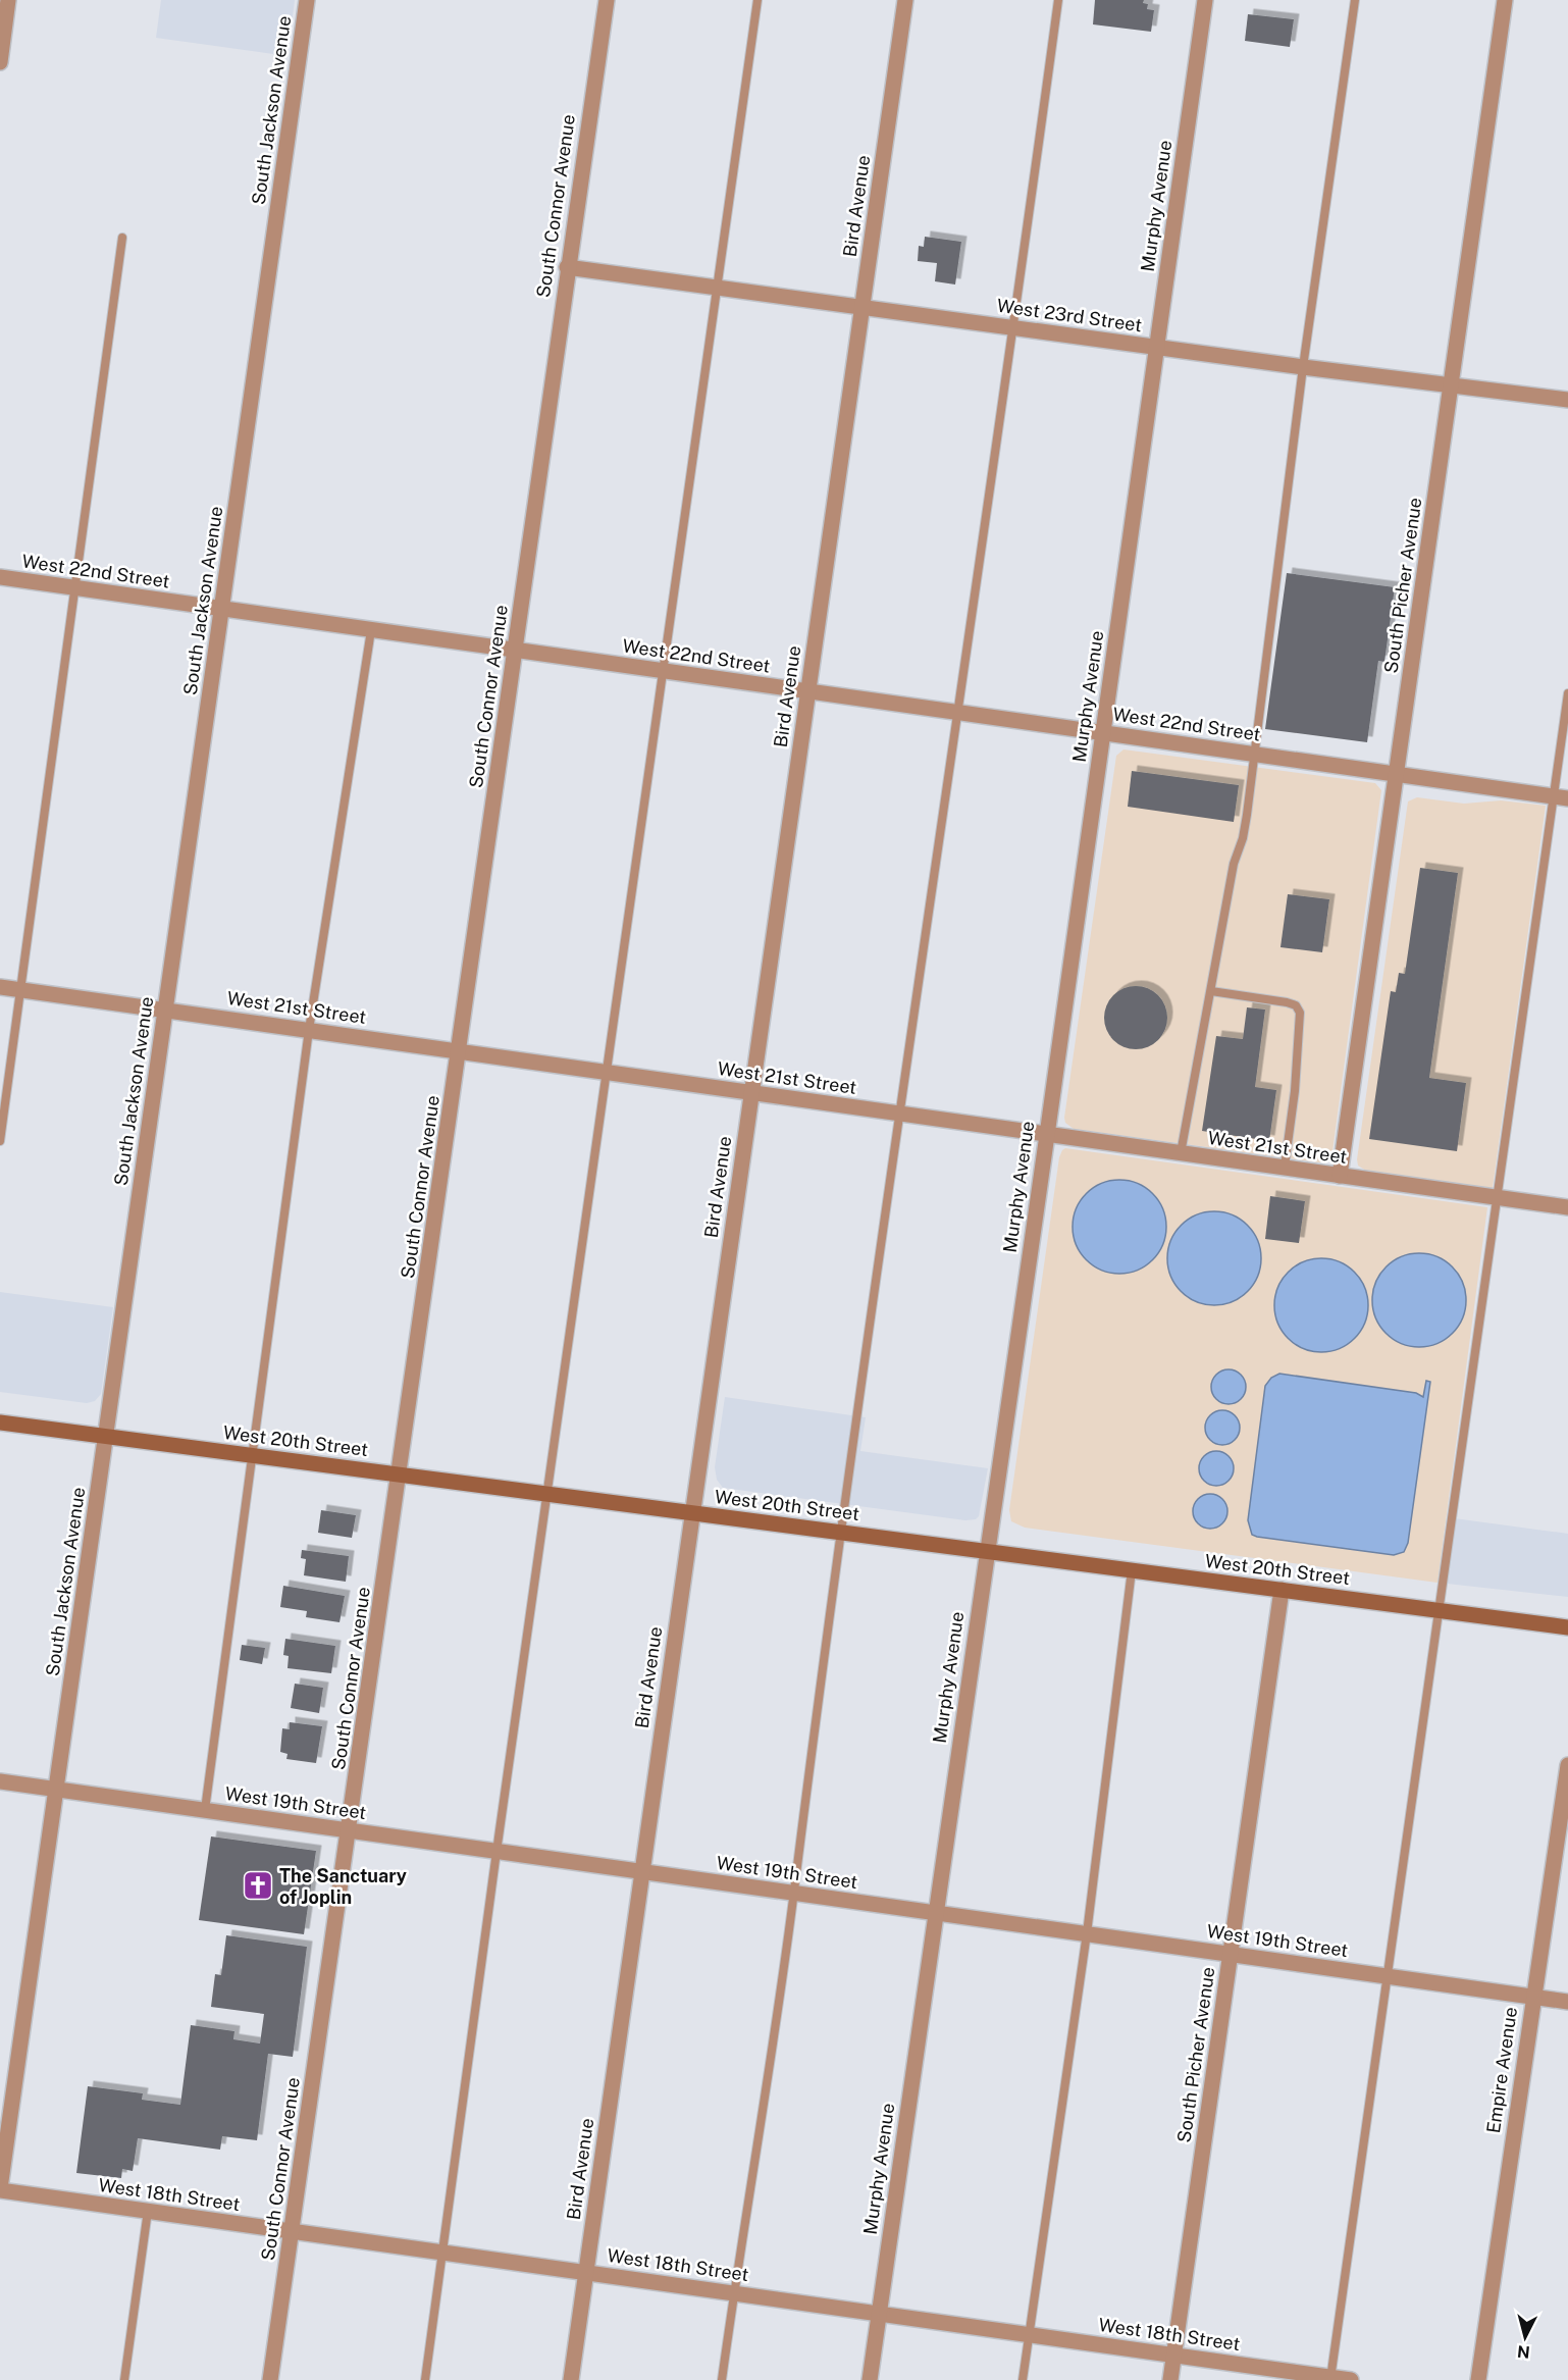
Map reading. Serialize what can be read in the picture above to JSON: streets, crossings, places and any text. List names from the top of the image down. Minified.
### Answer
{"streets":{"main road":["West 20th Street"],"street":["South Jackson Avenue","South Connor Avenue","Bird Avenue","Murphy Avenue","West 23rd Street","West 22nd Street","South Picher Avenue","West 21st Street","West 19th Street","Empire Avenue","West 18th Street"]},"crossings":[["South Jackson Avenue","West 22nd Street"],["South Jackson Avenue","West 21st Street"],["South Jackson Avenue","West 20th Street"],["South Jackson Avenue","West 19th Street"],["South Jackson Avenue","West 18th Street"],["South Connor Avenue","West 23rd Street"],["South Connor Avenue","West 22nd Street"],["South Connor Avenue","West 21st Street"],["South Connor Avenue","West 20th Street"],["South Connor Avenue","West 19th Street"],["South Connor Avenue","West 18th Street"],["Bird Avenue","West 23rd Street"],["Bird Avenue","West 22nd Street"],["Bird Avenue","West 21st Street"],["Bird Avenue","West 20th Street"],["Bird Avenue","West 19th Street"],["Bird Avenue","West 18th Street"],["Murphy Avenue","West 23rd Street"],["Murphy Avenue","West 22nd Street"],["Murphy Avenue","West 21st Street"],["Murphy Avenue","West 20th Street"],["Murphy Avenue","West 19th Street"],["Murphy Avenue","West 18th Street"],["West 23rd Street","South Picher Avenue"],["West 22nd Street","South Picher Avenue"],["South Picher Avenue","West 21st Street"],["South Picher Avenue","West 20th Street"],["South Picher Avenue","West 19th Street"],["South Picher Avenue","West 18th Street"],["West 19th Street","Empire Avenue"]],"places":{"church":["The Sanctuary of Joplin"]},"north":"bottom"}
